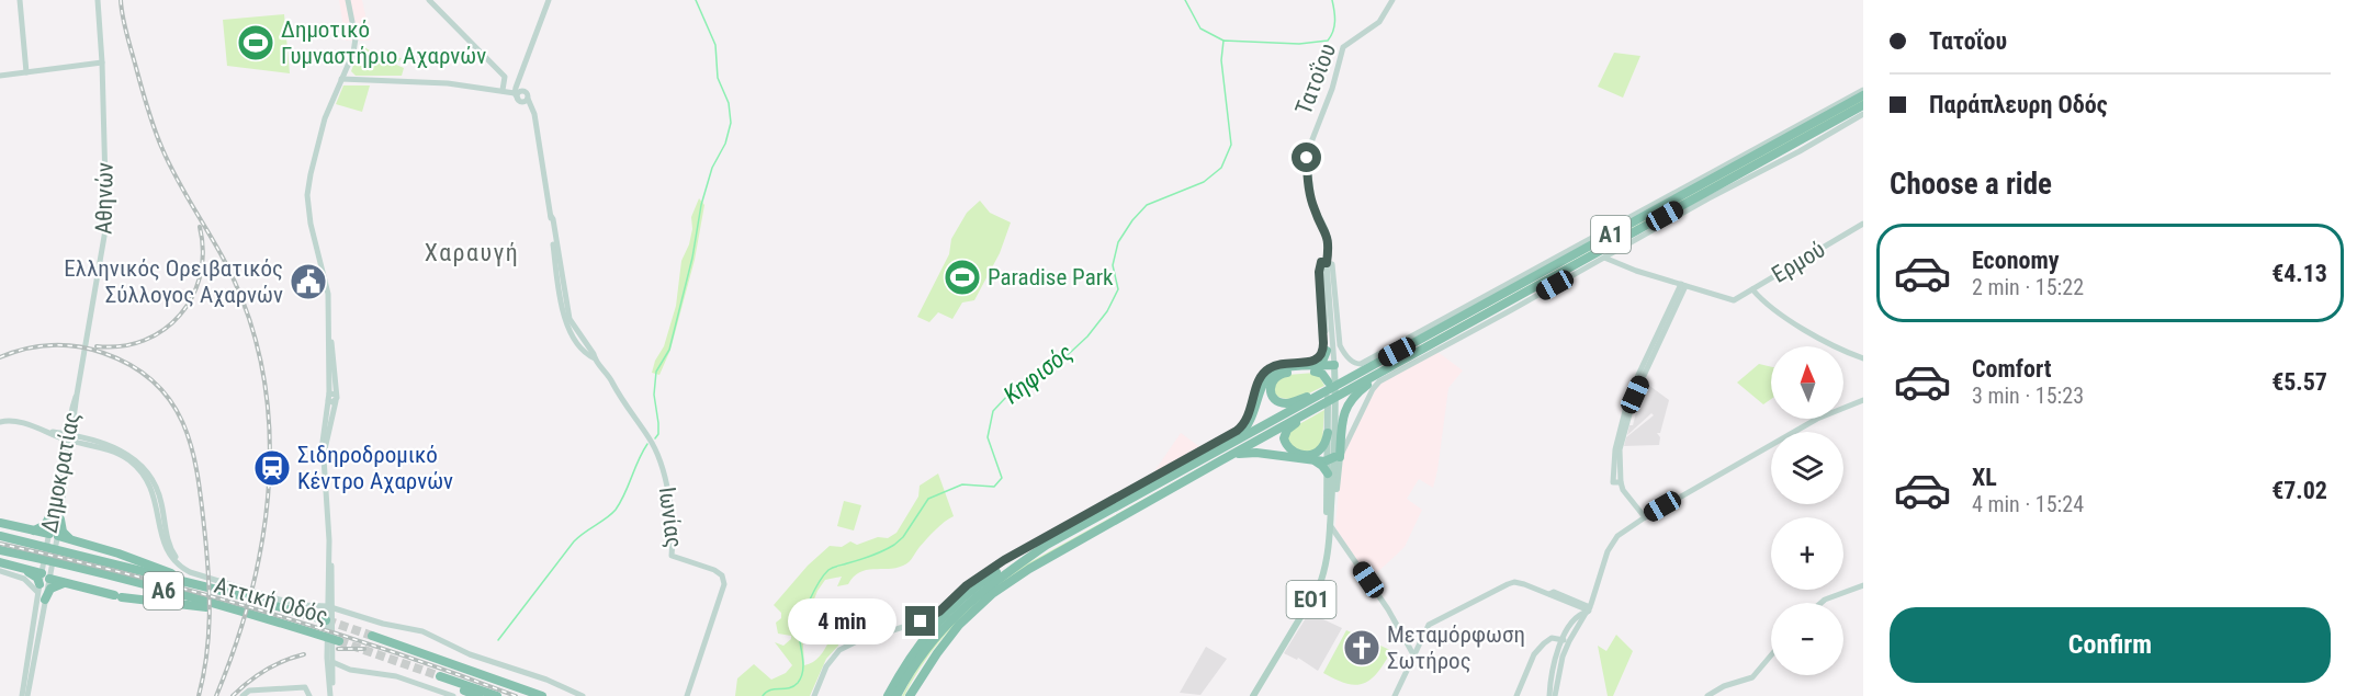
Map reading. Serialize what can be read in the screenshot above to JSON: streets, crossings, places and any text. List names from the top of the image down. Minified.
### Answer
{"streets":{"highway":["Α1","Α6","Αττική Οδός"],"main road":["Τατοΐου","ΕΟ1"],"street":["Αθηνών","Ερμού","Δημοκρατίας","Ιωνίας"]},"crossings":[["Αθηνών","Δημοκρατίας"]],"districts":["Χαραυγή"],"water":["Κηφισός"],"places":{"sports":["Δημοτικό Γυμναστήριο Αχαρνών","Paradise Park"],"public building":["Ελληνικός Ορειβατικός Σύλλογος Αχαρνών"],"station":["Σιδηροδρομικό Κέντρο Αχαρνών"],"church":["Μεταμόρφωση Σωτήρος"]},"north":"top","page":{"banner":["Τατοΐου","Παράπλευρη Οδός"],"heading":"Choose a ride","list":[{"name":"Economy","note":"2 min · 15:22","value":"€4.13"},{"name":"Comfort","note":"3 min · 15:23","value":"€5.57"},{"name":"XL","note":"4 min · 15:24","value":"€7.02"}],"map_buttons":["+","−"],"buttons":"Confirm","bubble":"4 min"}}
